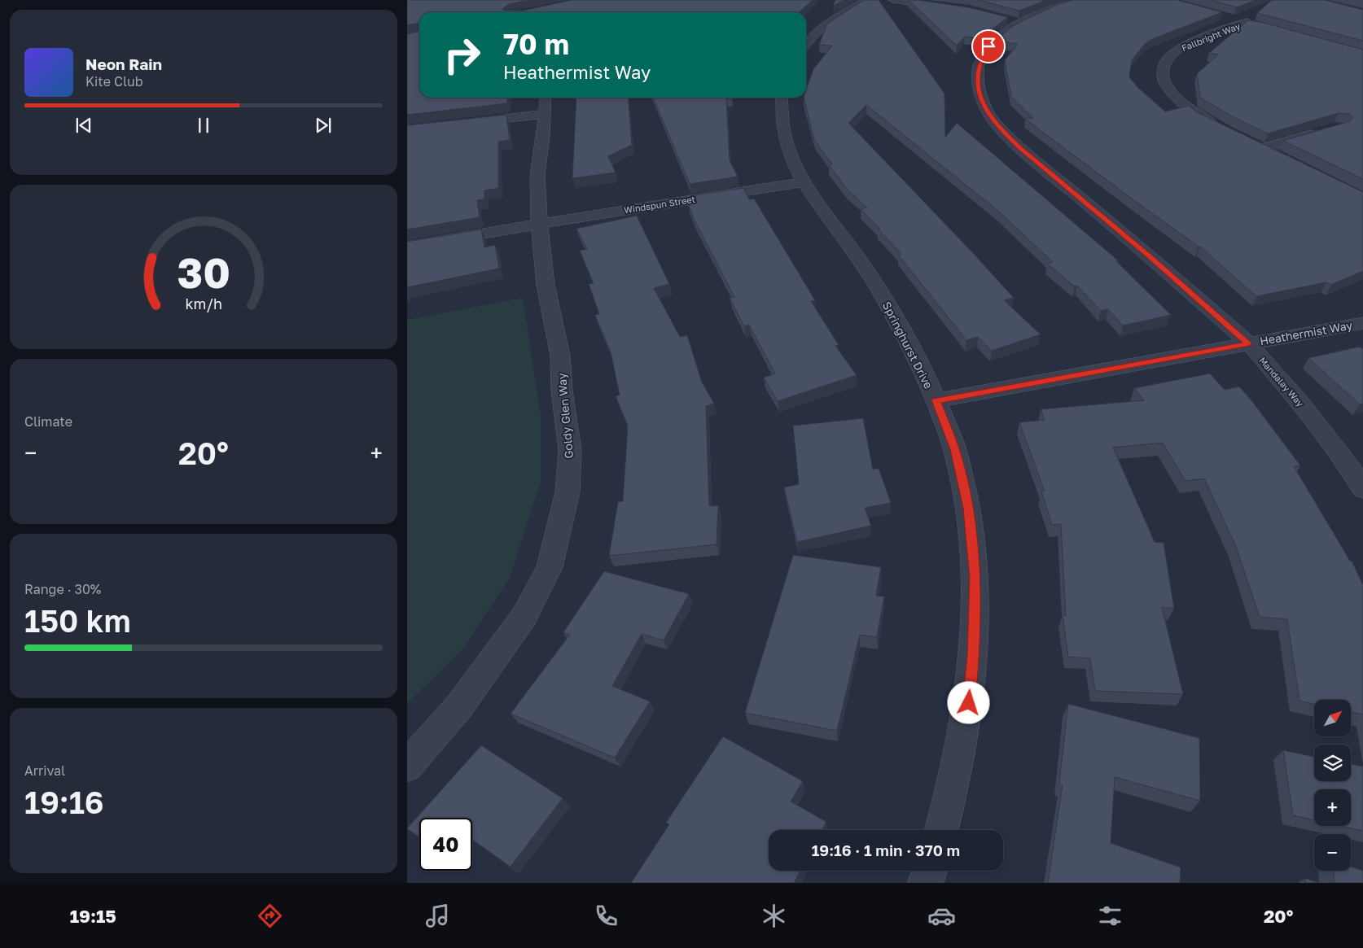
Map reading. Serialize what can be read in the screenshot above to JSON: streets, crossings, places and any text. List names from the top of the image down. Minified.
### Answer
{"streets":{"street":["Fallbright Way","Windspun Street","Heathermist Way","Springhurst Drive","Mandalay Way","Goldy Glen Way"]},"crossings":[["Windspun Street","Springhurst Drive"],["Windspun Street","Goldy Glen Way"],["Heathermist Way","Springhurst Drive"],["Heathermist Way","Mandalay Way"]],"north":"top right","page":{"turn":["70 m","Heathermist Way"],"song":["Neon Rain","Kite Club"],"tile":["Climate",["Range · 30%","150 km"],["Arrival","19:16"]],"heat":["−","20°","+"],"map_buttons":["+","−"],"limit":"40","trip":"19:16 · 1 min · 370 m","tabs":["19:15","20°"],"gauge":["30","km/h"]}}
